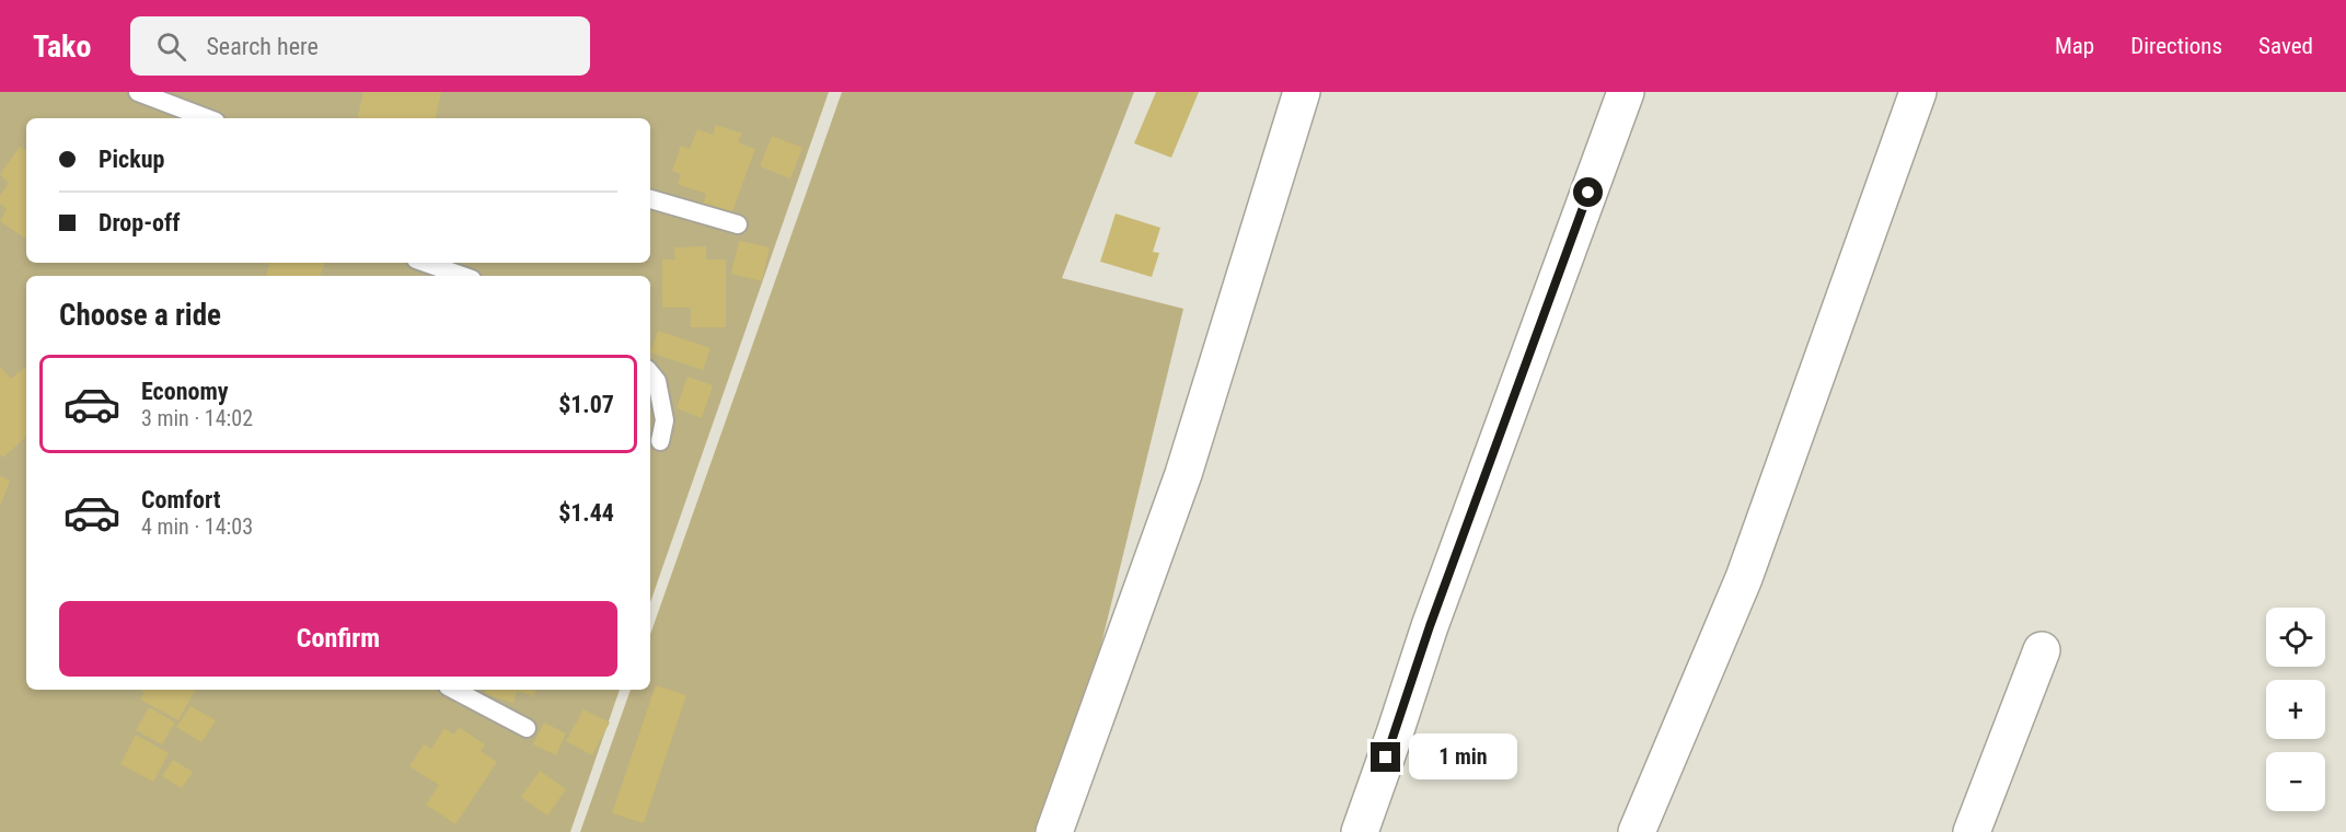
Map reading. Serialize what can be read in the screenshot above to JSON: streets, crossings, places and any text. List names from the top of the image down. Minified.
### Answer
{"page":{"header":"Tako","search":"Search here","nav":["Map","Directions","Saved"],"banner":["Pickup","Drop-off"],"heading":"Choose a ride","list":[{"name":"Economy","note":"3 min · 14:02","value":"$1.07"},{"name":"Comfort","note":"4 min · 14:03","value":"$1.44"}],"buttons":"Confirm","map_buttons":["+","−"],"bubble":"1 min"}}
